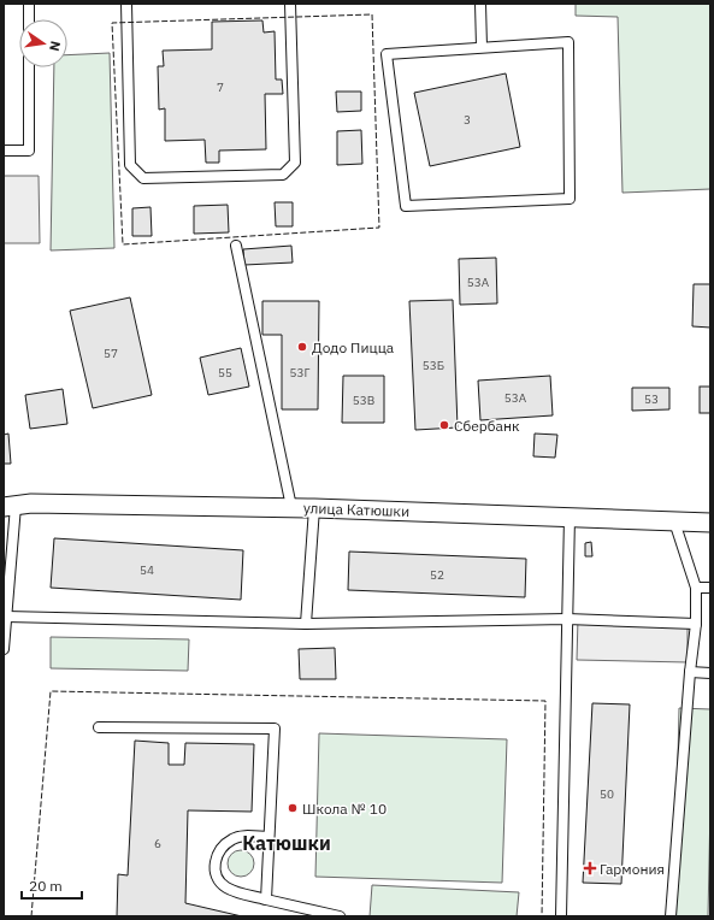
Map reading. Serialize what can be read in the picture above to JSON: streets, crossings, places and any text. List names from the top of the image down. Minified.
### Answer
{"streets":{"street":["улица Катюшки"]},"districts":["Катюшки"],"places":{"other":["Додо Пицца","Сбербанк","Школа № 10"],"health":["Гармония"]},"house_numbers":["7","3","53А","57","53Б","55","53Г","53А","53","53В","54","52","50","6"],"scale_bar":"20 m","north":"right"}
